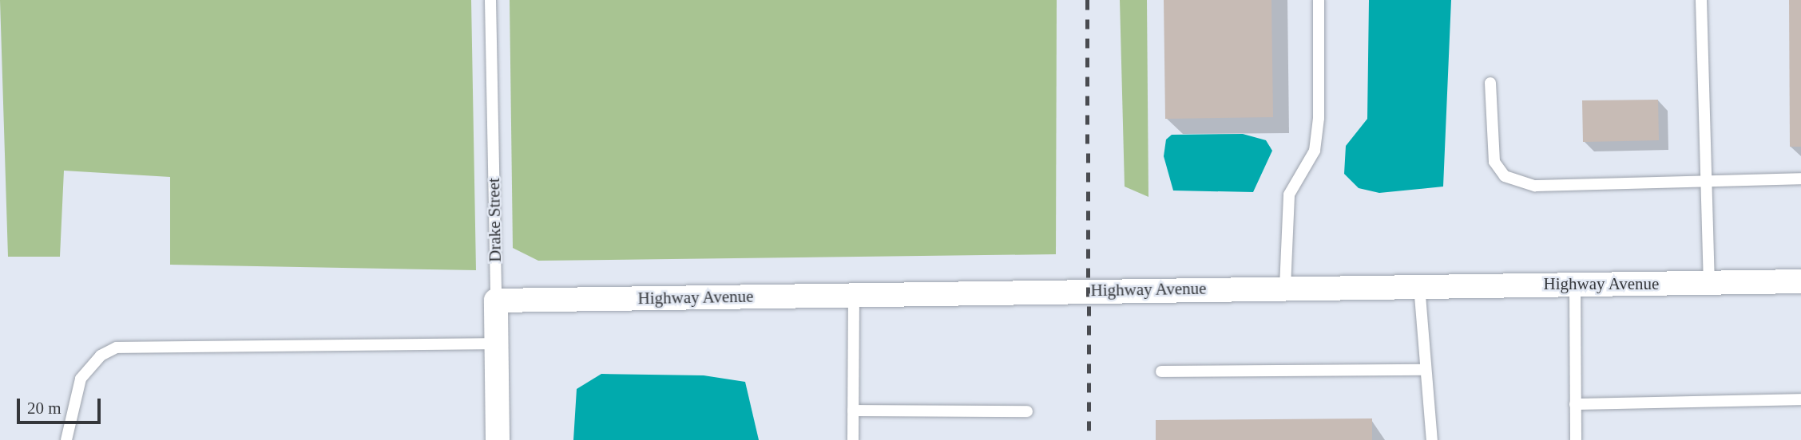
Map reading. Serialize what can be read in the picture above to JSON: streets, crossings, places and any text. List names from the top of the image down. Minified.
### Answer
{"streets":{"street":["Drake Street","Highway Avenue"]},"crossings":[["Drake Street","Highway Avenue"]],"scale_bar":"20 m"}
